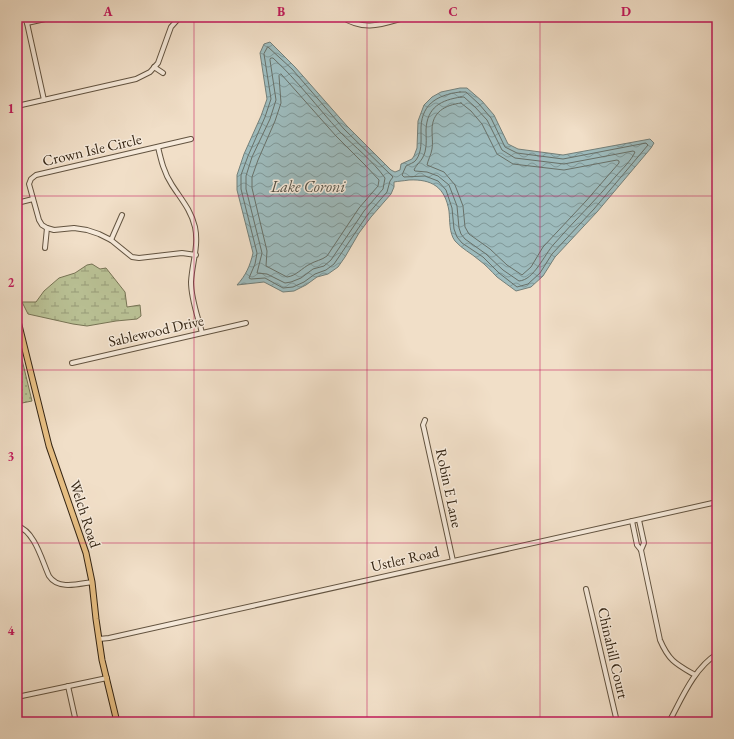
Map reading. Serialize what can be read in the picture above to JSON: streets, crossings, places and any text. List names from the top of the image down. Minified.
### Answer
{"streets":{"main road":["Welch Road"],"street":["Crown Isle Circle","Sablewood Drive","Robin E Lane","Ustler Road","Chinahill Court"]},"crossings":[["Crown Isle Circle","Sablewood Drive"],["Robin E Lane","Ustler Road"],["Welch Road","Ustler Road"]],"water":["Lake Coroni"],"grid":{"columns":["A","B","C","D"],"rows":["1","2","3","4"]}}
